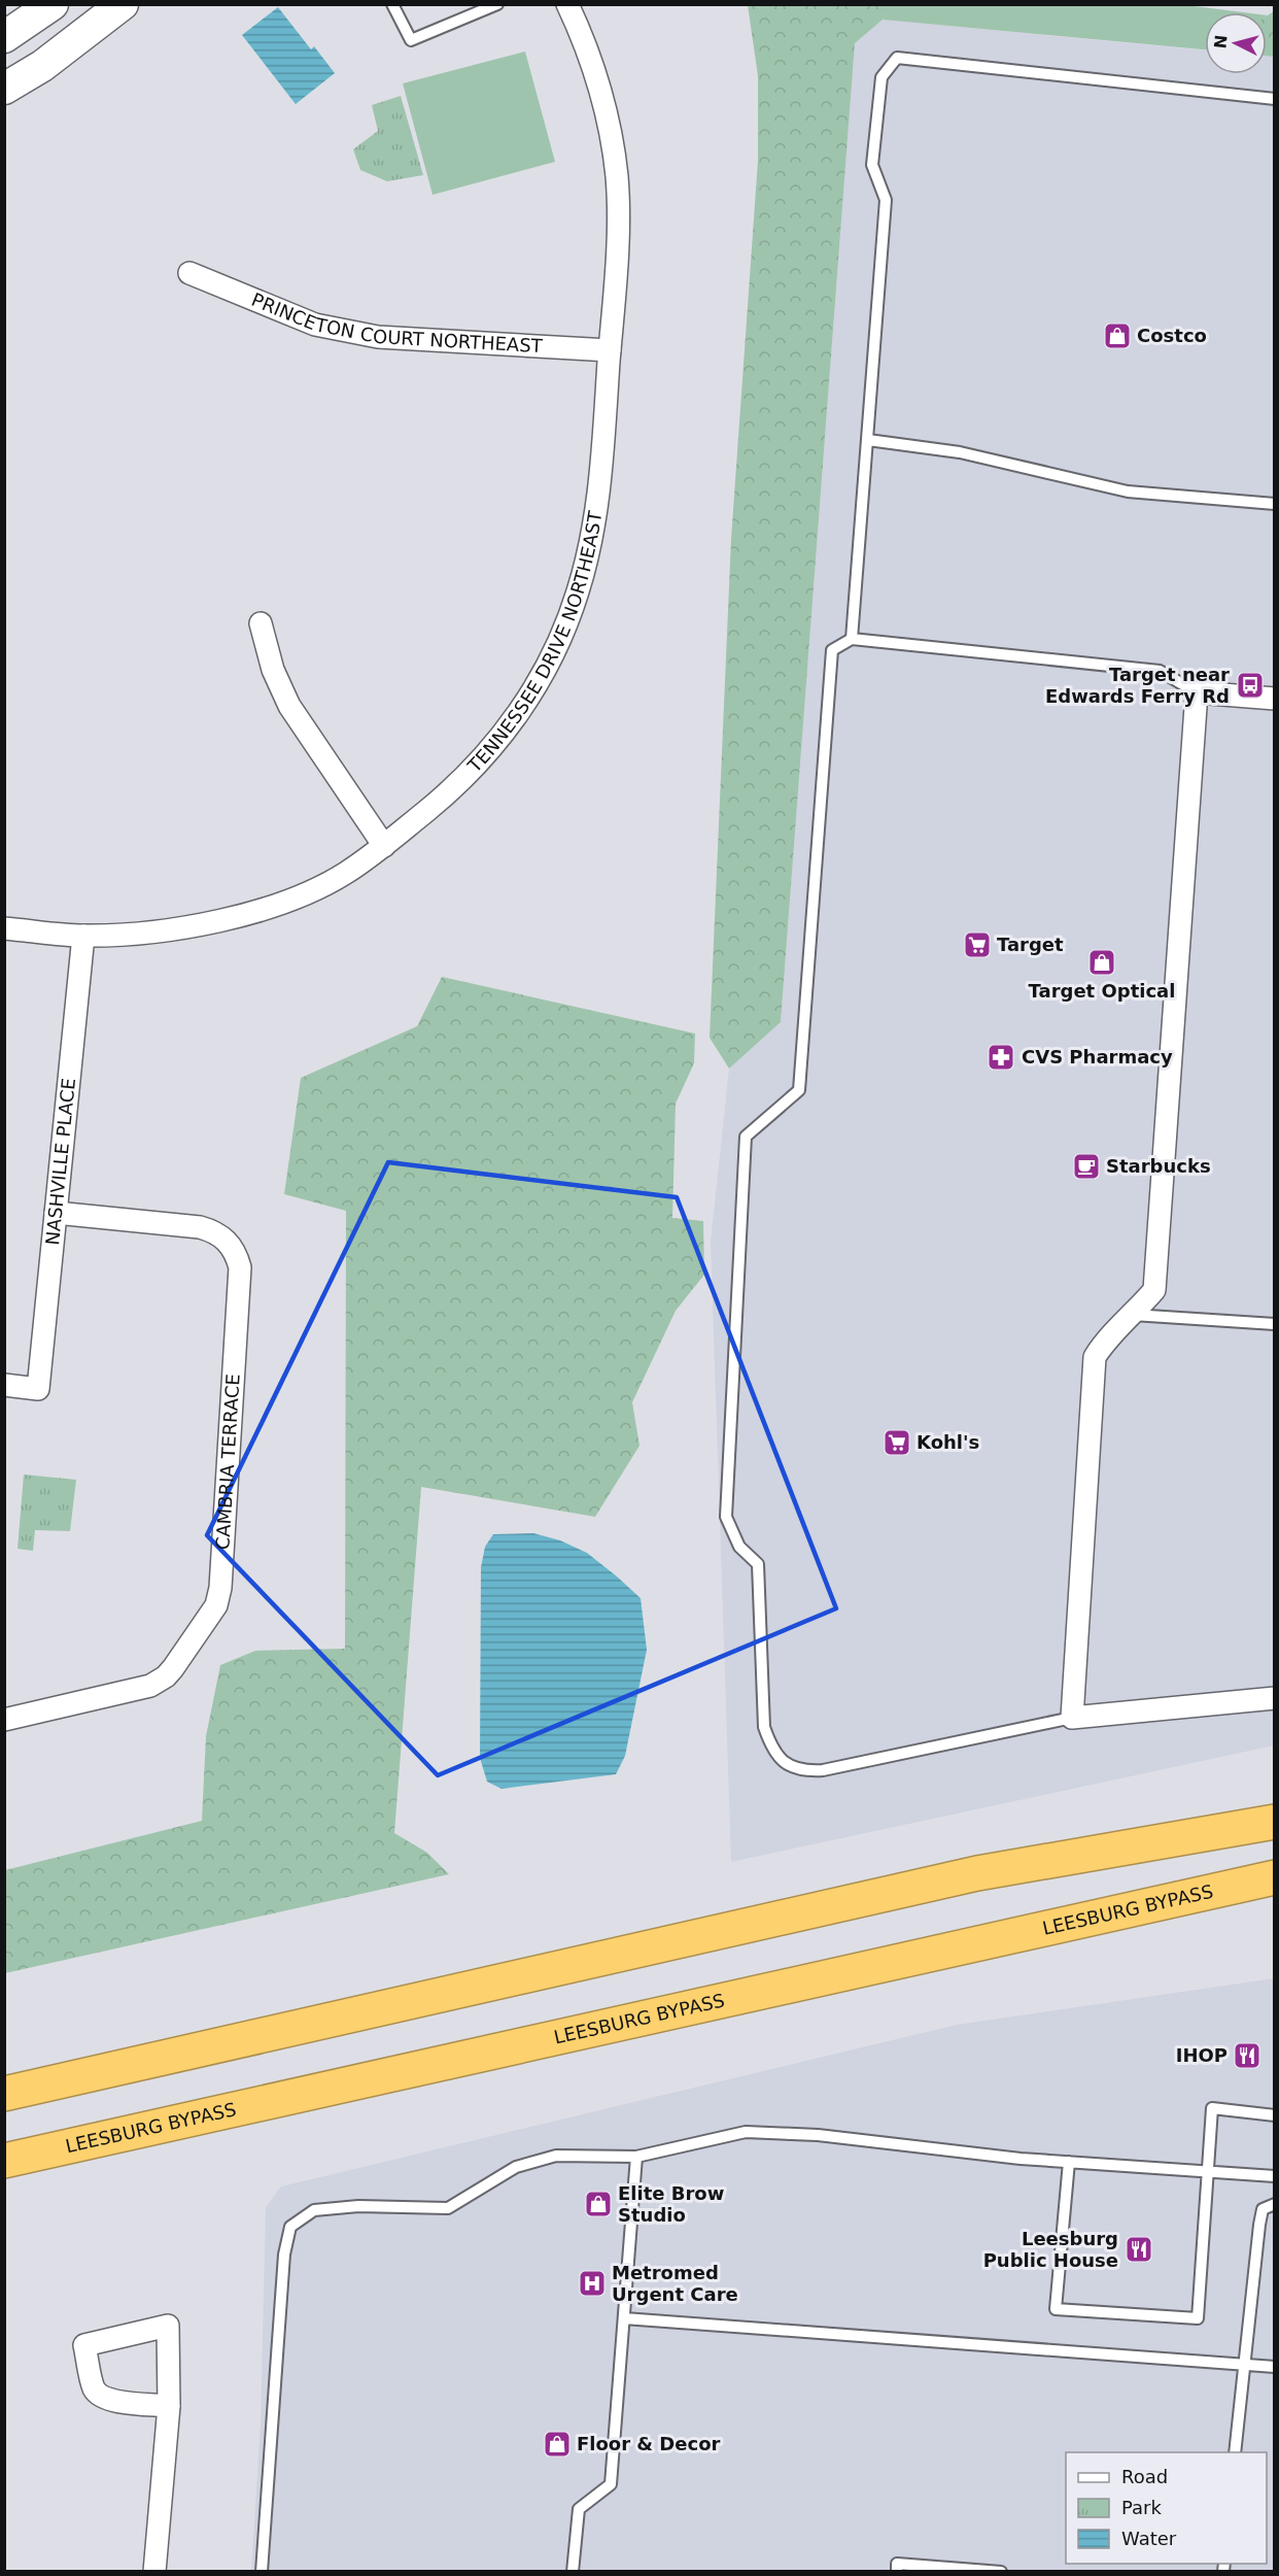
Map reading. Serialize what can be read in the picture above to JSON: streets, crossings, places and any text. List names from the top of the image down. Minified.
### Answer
{"streets":{"highway":["LEESBURG BYPASS"],"street":["PRINCETON COURT NORTHEAST","TENNESSEE DRIVE NORTHEAST","NASHVILLE PLACE","CAMBRIA TERRACE"]},"crossings":[["PRINCETON COURT NORTHEAST","TENNESSEE DRIVE NORTHEAST"],["TENNESSEE DRIVE NORTHEAST","NASHVILLE PLACE"],["NASHVILLE PLACE","CAMBRIA TERRACE"]],"places":{"shop":["Costco","Target Optical","Elite Brow Studio","Floor & Decor"],"bus stop":["Target near Edwards Ferry Rd"],"supermarket":["Target","Kohl's"],"pharmacy":["CVS Pharmacy"],"cafe":["Starbucks"],"restaurant":["IHOP","Leesburg Public House"],"hospital":["Metromed Urgent Care"]},"legend":["Road","Park","Water"],"north":"left"}
